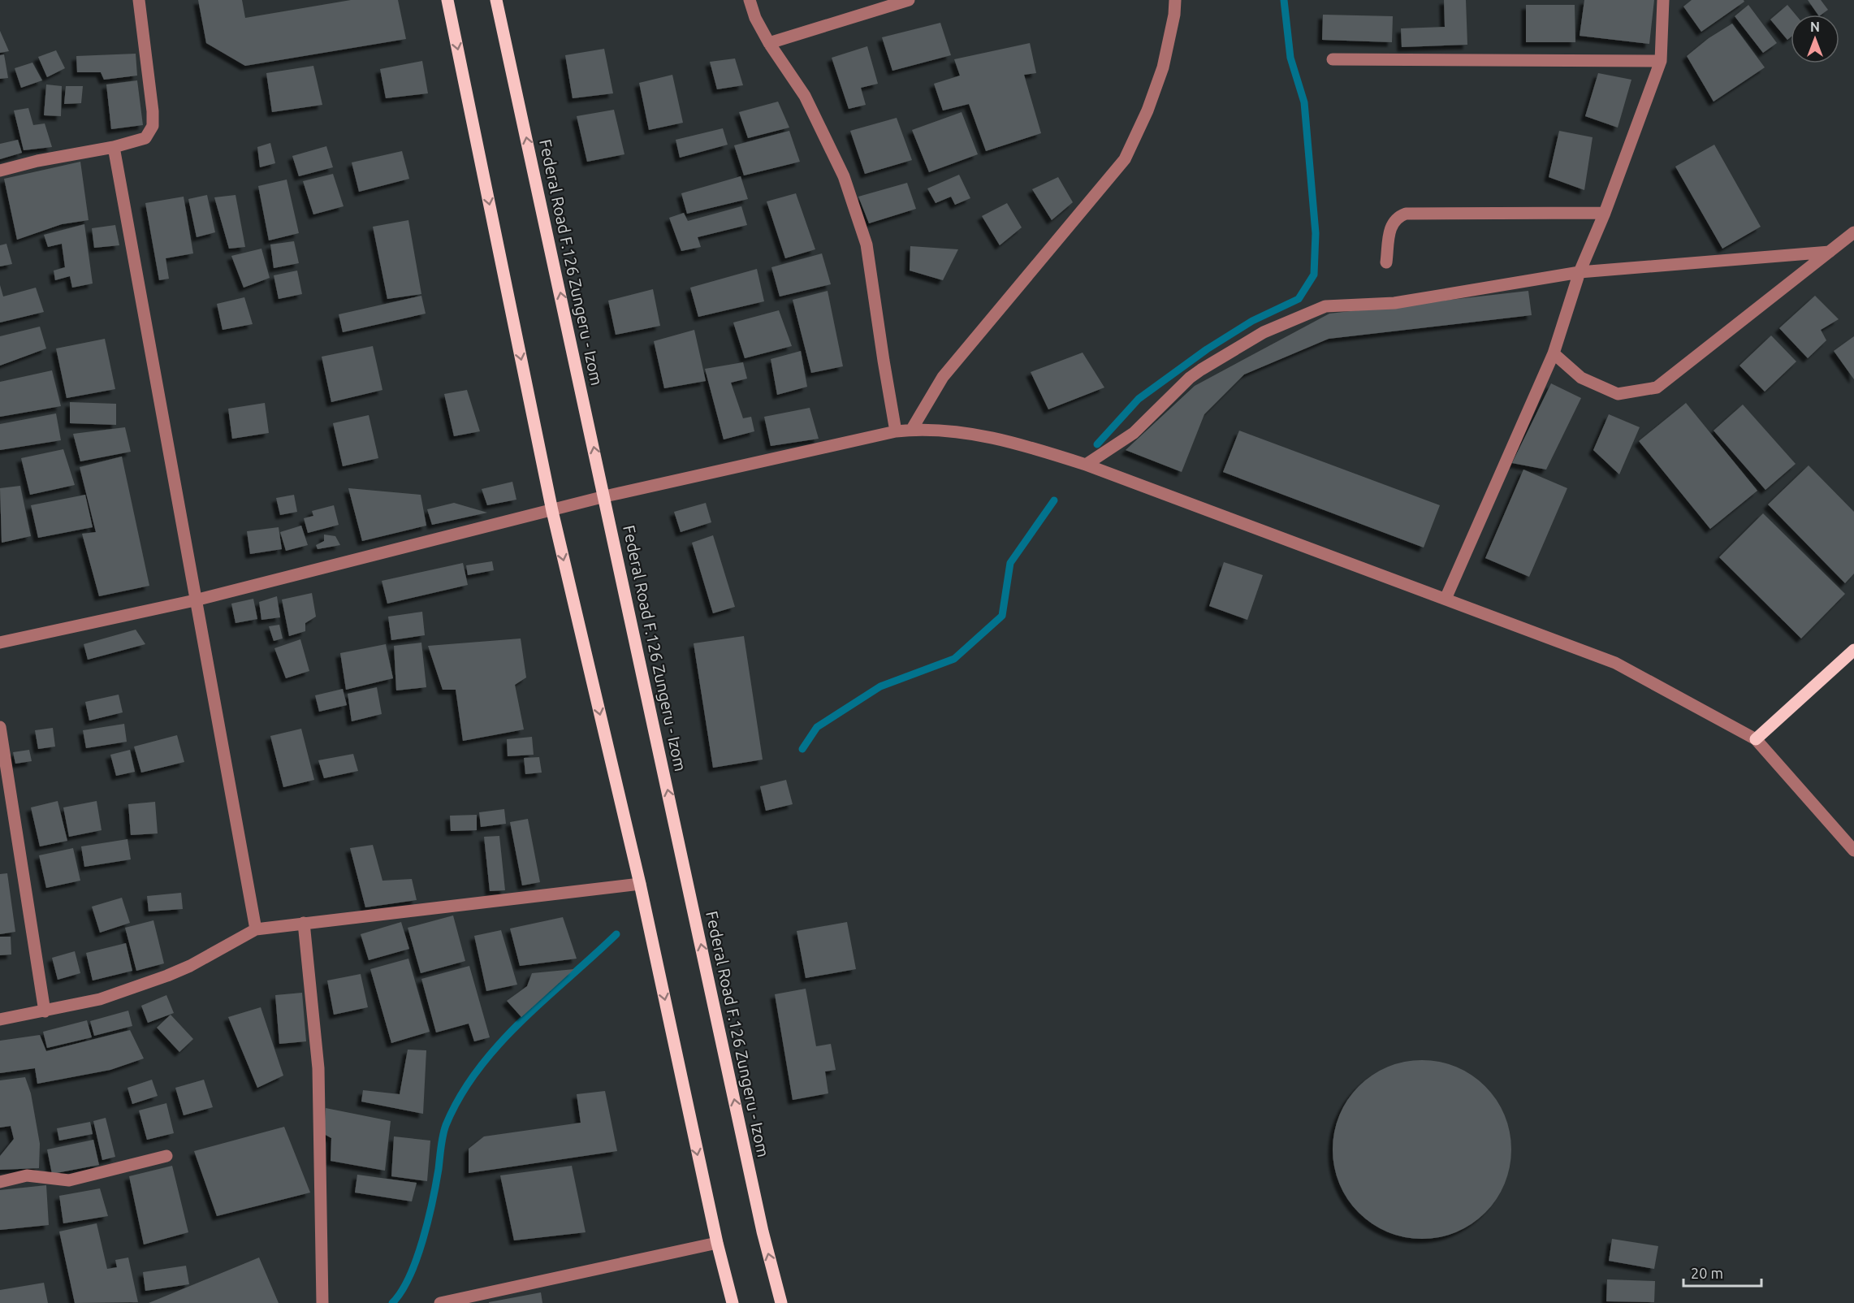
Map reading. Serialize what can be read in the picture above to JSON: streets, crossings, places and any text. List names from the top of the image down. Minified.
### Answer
{"streets":{"main road":["Federal Road F.126 Zungeru - Izom"]},"scale_bar":"20 m","north":"top"}
